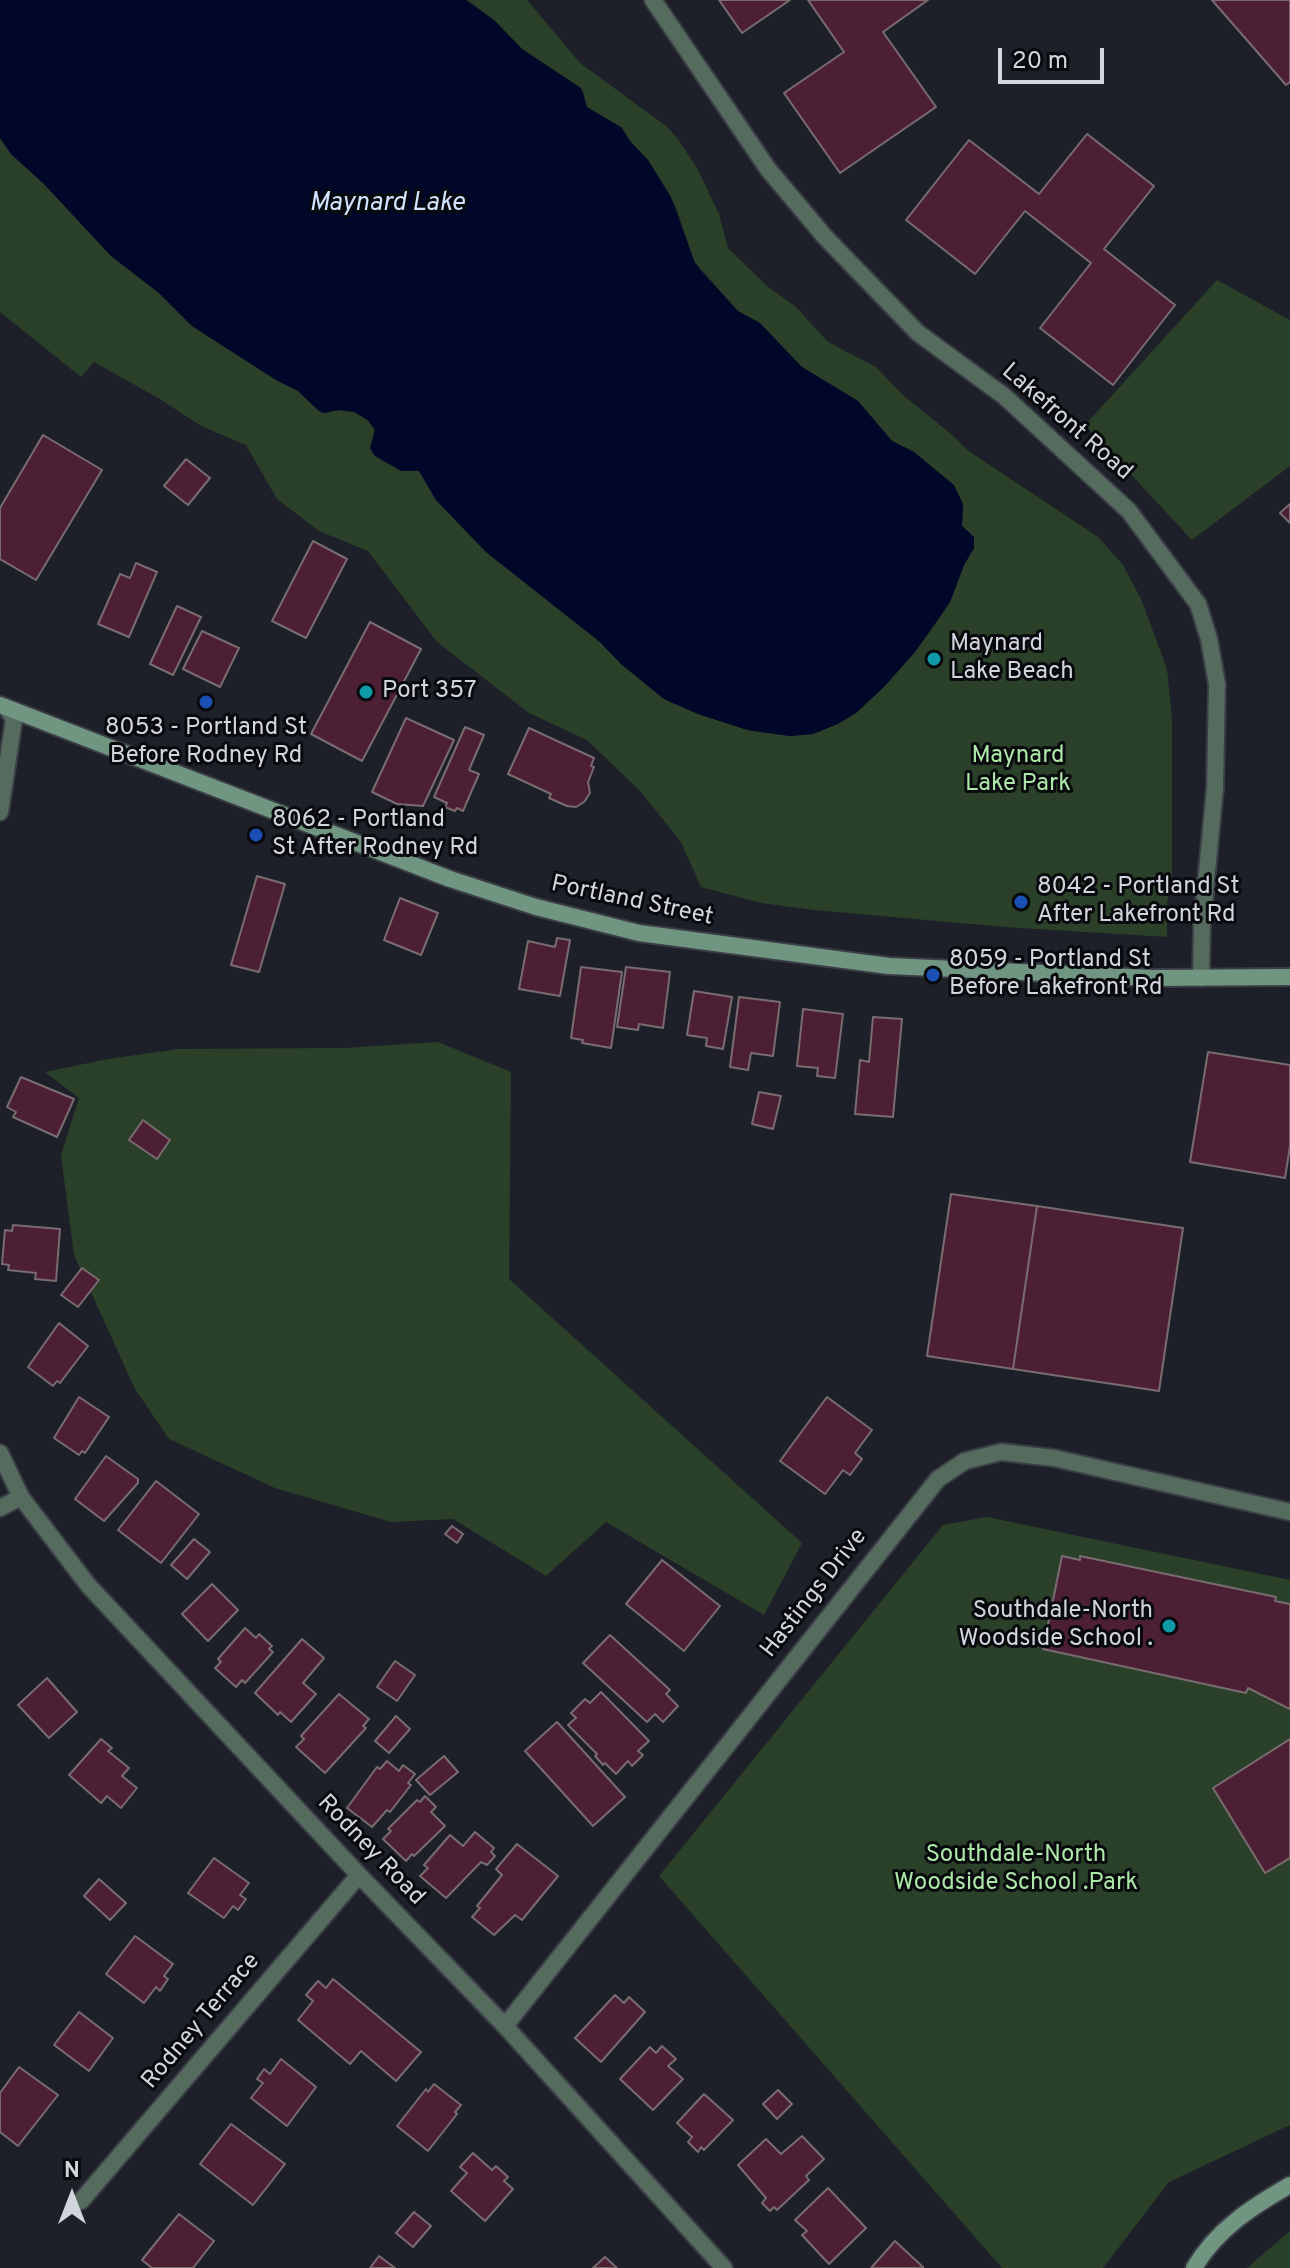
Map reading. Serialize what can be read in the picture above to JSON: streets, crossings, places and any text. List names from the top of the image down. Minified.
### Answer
{"streets":{"main road":["Portland Street"],"street":["Lakefront Road","Hastings Drive","Rodney Road","Rodney Terrace"]},"crossings":[["Lakefront Road","Portland Street"],["Hastings Drive","Rodney Road"],["Rodney Road","Rodney Terrace"]],"water":["Maynard Lake"],"parks":["Maynard Lake Park","Southdale-North Woodside School .Park"],"places":["Maynard Lake Beach","Port 357","8053 - Portland St Before Rodney Rd","8062 - Portland St After Rodney Rd","8042 - Portland St After Lakefront Rd","8059 - Portland St Before Lakefront Rd","Southdale-North Woodside School ."],"scale_bar":"20 m","north":"top"}
